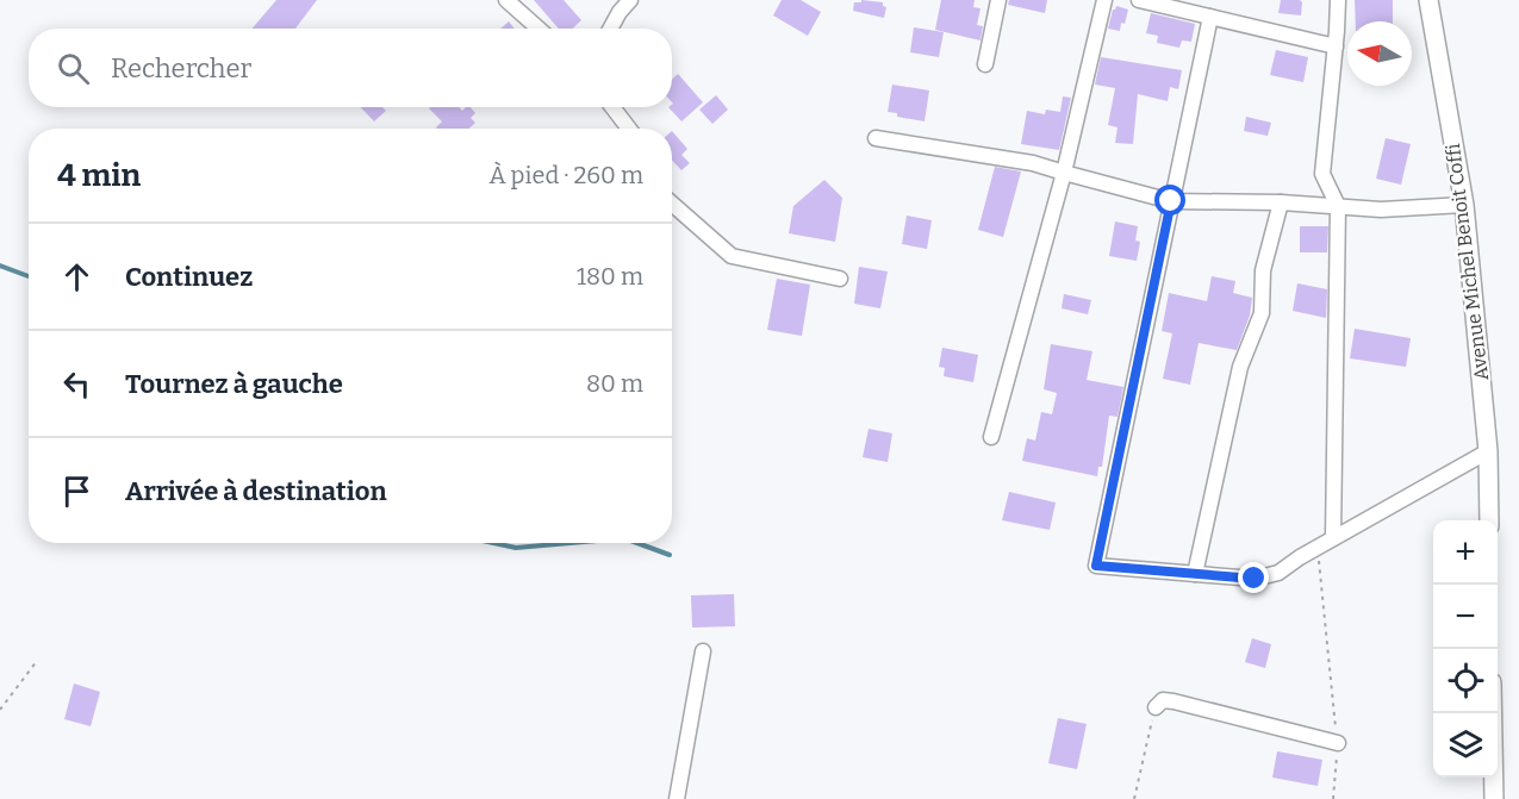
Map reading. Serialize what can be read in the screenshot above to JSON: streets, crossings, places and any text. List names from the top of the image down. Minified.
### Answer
{"streets":{"street":["Avenue Michel Benoit Coffi"]},"north":"left","page":{"search":"Rechercher","heading":["4 min","À pied · 260 m"],"list":[["Continuez","180 m"],["Tournez à gauche","80 m"],"Arrivée à destination"],"map_buttons":["+","−"]}}
